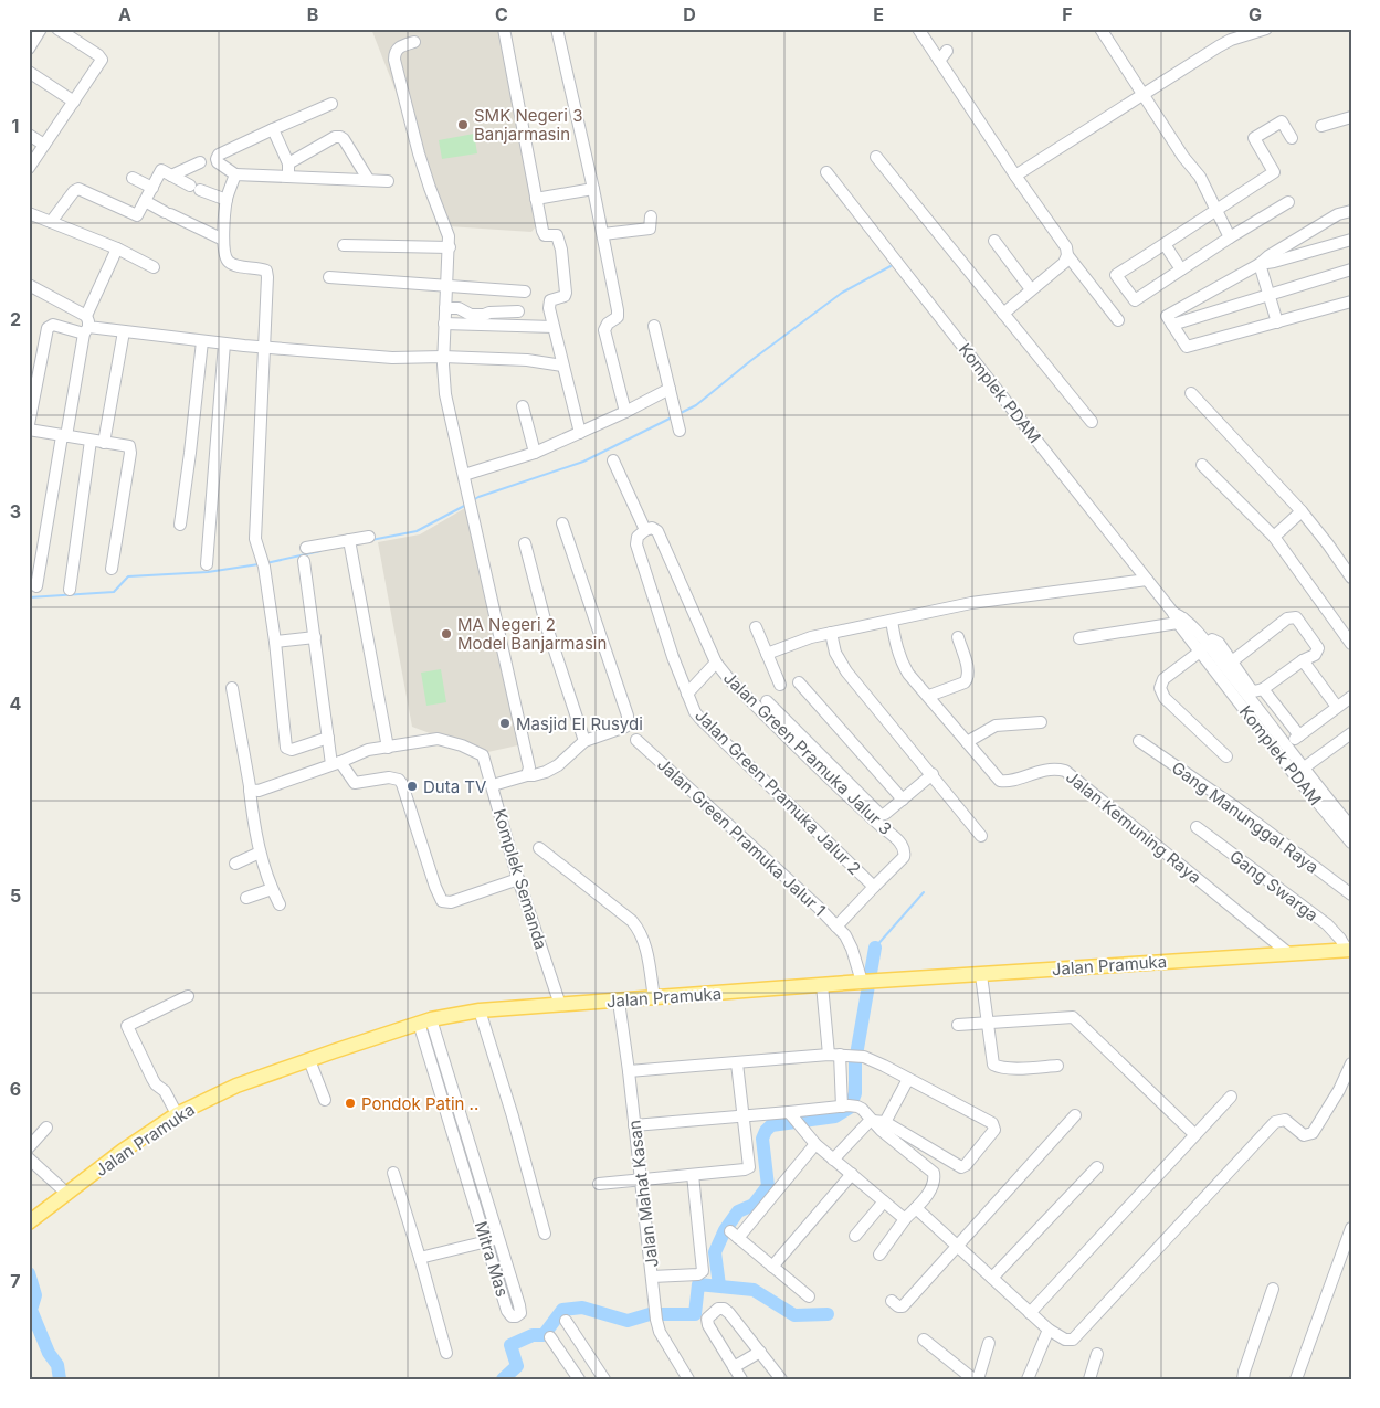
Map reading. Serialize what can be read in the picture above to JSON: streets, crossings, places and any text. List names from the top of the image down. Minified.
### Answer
{"streets":{"main road":["Jalan Pramuka"],"street":["Komplek PDAM","Jalan Green Pramuka Jalur 3","Jalan Green Pramuka Jalur 2","Gang Manunggal Raya","Jalan Kemuning Raya","Jalan Green Pramuka Jalur 1","Komplek Semanda","Gang Swarga","Jalan Mahat Kasan","Mitra Mas"]},"crossings":[["Jalan Green Pramuka Jalur 3","Jalan Green Pramuka Jalur 2"],["Jalan Green Pramuka Jalur 2","Jalan Green Pramuka Jalur 1"],["Jalan Kemuning Raya","Jalan Pramuka"],["Jalan Green Pramuka Jalur 1","Jalan Pramuka"],["Komplek Semanda","Jalan Pramuka"],["Gang Swarga","Jalan Pramuka"],["Jalan Pramuka","Jalan Mahat Kasan"],["Jalan Pramuka","Mitra Mas"]],"places":["SMK Negeri 3 Banjarmasin","MA Negeri 2 Model Banjarmasin","Masjid El Rusydi","Duta TV","Pondok Patin .."],"grid":{"columns":["A","B","C","D","E","F","G"],"rows":["1","2","3","4","5","6","7"]}}
